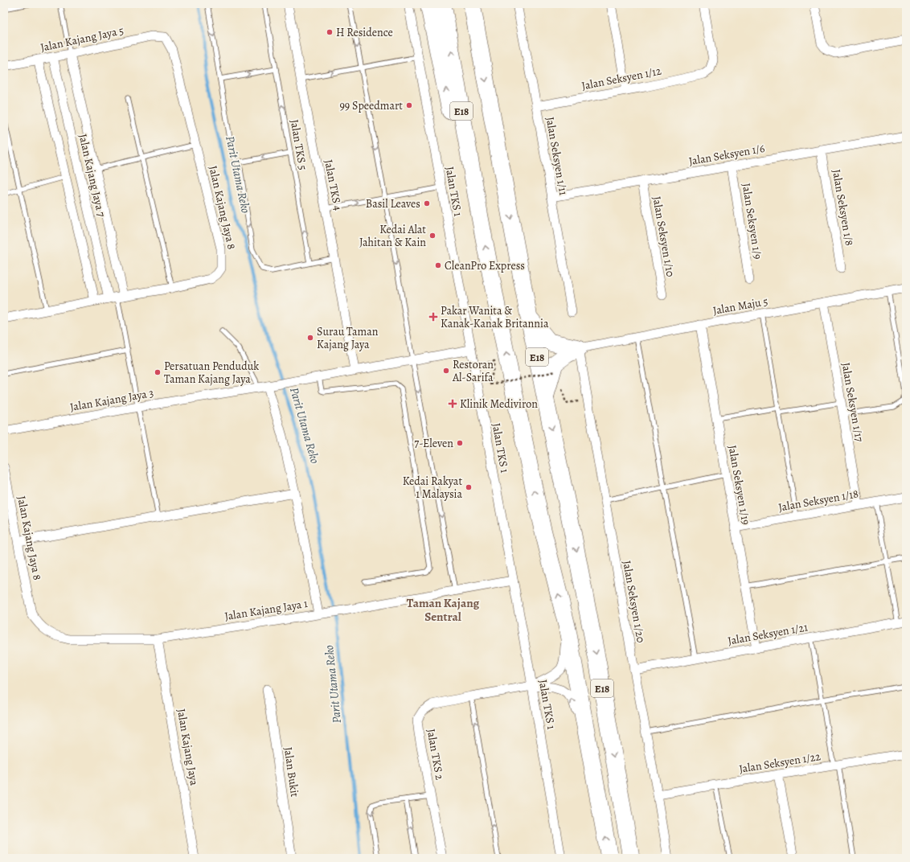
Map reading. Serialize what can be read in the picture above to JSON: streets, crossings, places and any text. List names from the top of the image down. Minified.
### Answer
{"streets":{"highway":["E18"],"street":["Jalan Kajang Jaya 5","Jalan Seksyen 1/12","Jalan Seksyen 1/6","Jalan Seksyen 1/11","Jalan Kajang Jaya 7","Jalan TKS 4","Jalan TKS 1","Jalan Kajang Jaya 8","Jalan Seksyen 1/8","Jalan Seksyen 1/9","Jalan Seksyen 1/10","Jalan Maju 5","Jalan Kajang Jaya 3","Jalan Seksyen 1/17","Jalan Seksyen 1/19","Jalan Seksyen 1/18","Jalan Seksyen 1/20","Jalan Kajang Jaya 1","Jalan Seksyen 1/21","Jalan Kajang Jaya","Jalan TKS 2","Jalan Seksyen 1/22","Jalan Bukit"],"lane":["Jalan TKS 5"]},"crossings":[["Jalan Kajang Jaya 5","Jalan Kajang Jaya 7"],["Jalan Kajang Jaya 5","Jalan Kajang Jaya 8"],["Jalan Seksyen 1/12","Jalan Seksyen 1/11"],["E18","Jalan TKS 2"],["Jalan Seksyen 1/6","Jalan Seksyen 1/11"],["Jalan Seksyen 1/6","Jalan Seksyen 1/8"],["Jalan Seksyen 1/6","Jalan Seksyen 1/9"],["Jalan Seksyen 1/6","Jalan Seksyen 1/10"],["Jalan Kajang Jaya 7","Jalan Kajang Jaya 8"],["Jalan TKS 4","Jalan Kajang Jaya 3"],["Jalan TKS 1","Jalan Kajang Jaya 3"],["Jalan TKS 1","Jalan Kajang Jaya 1"],["Jalan TKS 1","Jalan TKS 2"],["Jalan Kajang Jaya 8","Jalan Kajang Jaya 1"],["Jalan Maju 5","Jalan Seksyen 1/17"],["Jalan Maju 5","Jalan Seksyen 1/19"],["Jalan Maju 5","Jalan Seksyen 1/20"],["Jalan Seksyen 1/17","Jalan Seksyen 1/18"],["Jalan Seksyen 1/19","Jalan Seksyen 1/18"],["Jalan Seksyen 1/19","Jalan Seksyen 1/21"],["Jalan Seksyen 1/20","Jalan Seksyen 1/21"],["Jalan Seksyen 1/20","Jalan Seksyen 1/22"],["Jalan Kajang Jaya 1","Jalan Kajang Jaya"]],"one_way":["Jalan TKS 5"],"districts":["Taman Kajang Sentral"],"water":["Parit Utama Reko"],"places":{"other":["H Residence","99 Speedmart","Basil Leaves","Kedai Alat Jahitan & Kain","CleanPro Express","Surau Taman Kajang Jaya","Restoran Al-Sarifa","Persatuan Penduduk Taman Kajang Jaya","7-Eleven","Kedai Rakyat 1 Malaysia"],"health":["Pakar Wanita & Kanak-Kanak Britannia","Klinik Mediviron"]}}
